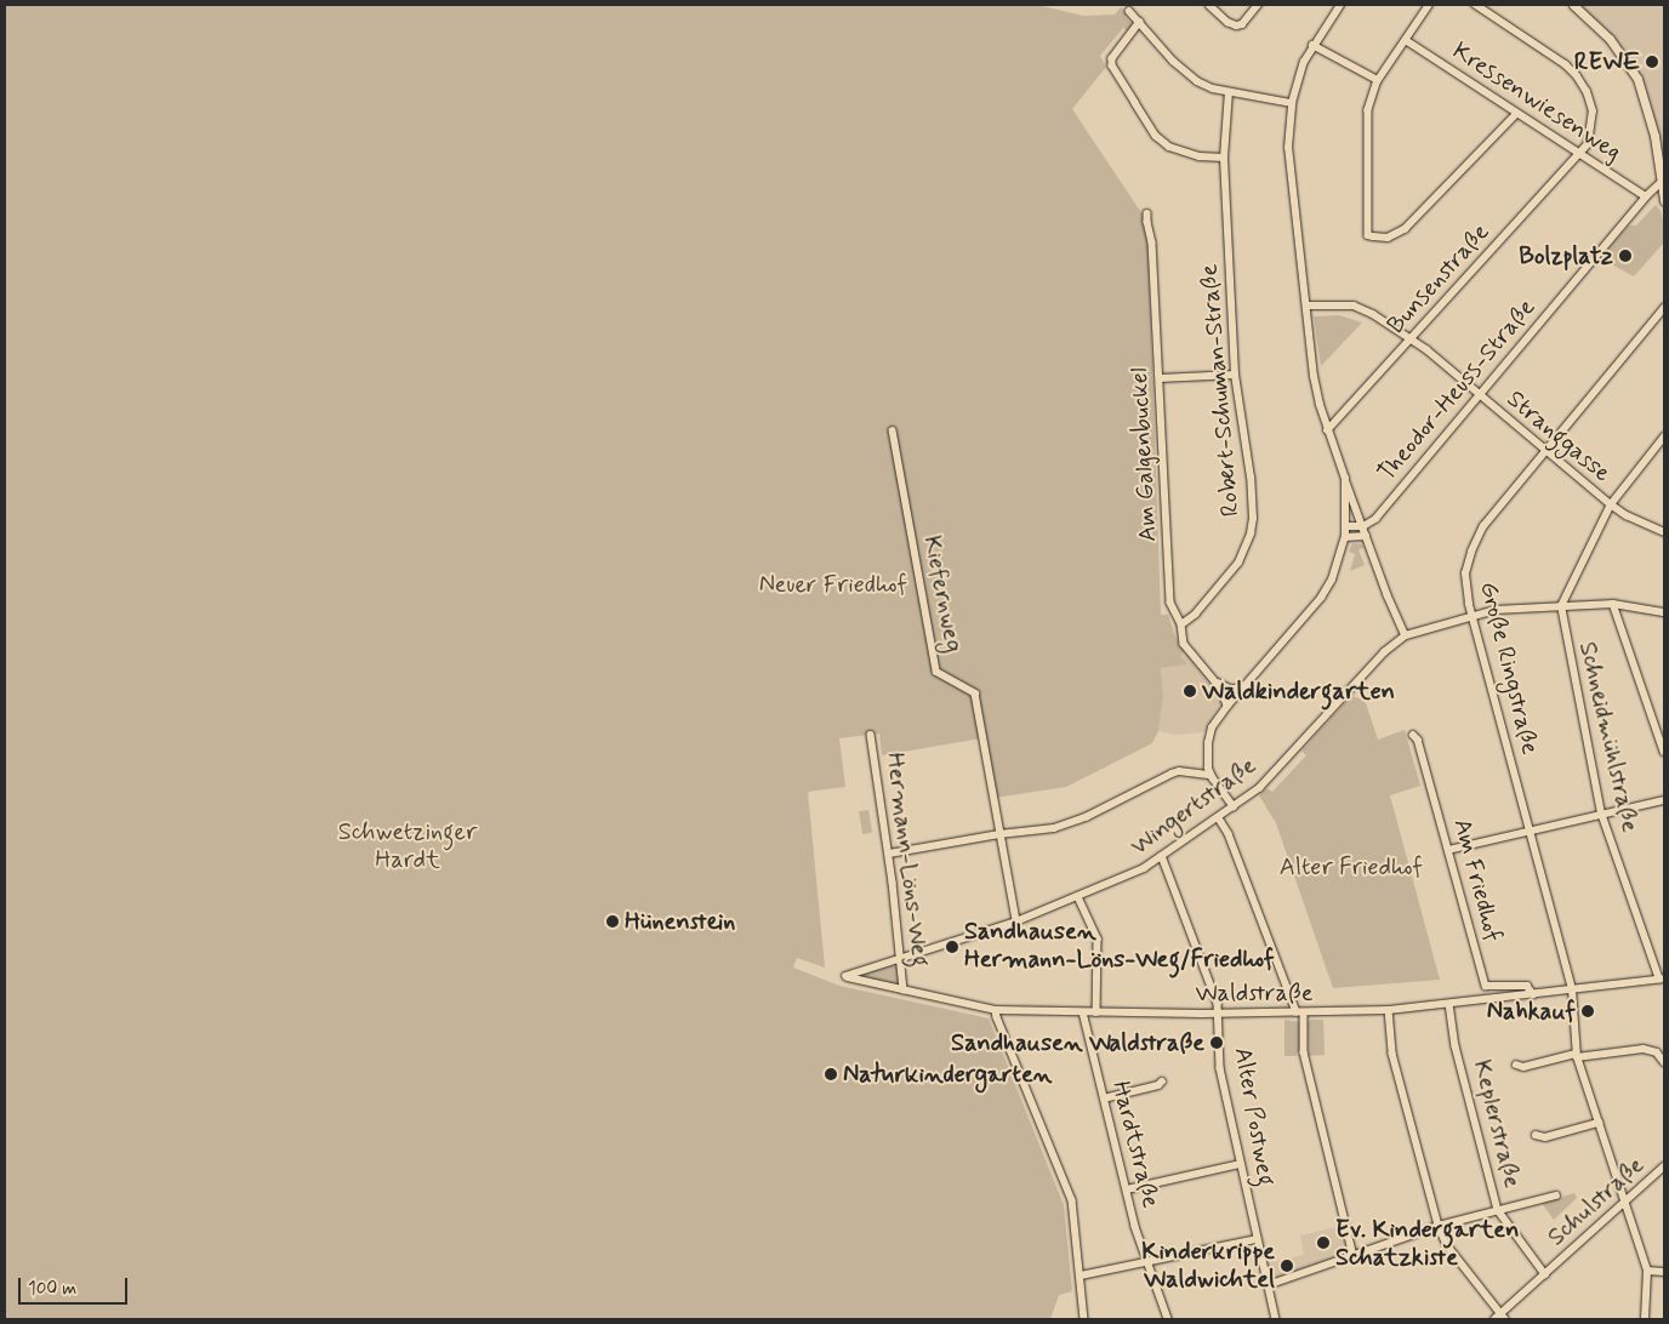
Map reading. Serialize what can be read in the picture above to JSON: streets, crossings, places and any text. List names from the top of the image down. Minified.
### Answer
{"streets":{"street":["Kressenwiesenweg","Bunsenstraße","Robert-Schuman-Straße","Theodor-Heuss-Straße","Stranggasse","Am Galgenbuckel","Kiefernweg","Große Ringstraße","Schneidmühlstraße","Wingertstraße","Hermann-Löns-Weg","Am Friedhof","Waldstraße","Alter Postweg","Keplerstraße","Hardtstraße","Schulstraße"]},"crossings":[["Kressenwiesenweg","Bunsenstraße"],["Kressenwiesenweg","Theodor-Heuss-Straße"],["Bunsenstraße","Stranggasse"],["Robert-Schuman-Straße","Am Galgenbuckel"],["Theodor-Heuss-Straße","Stranggasse"],["Stranggasse","Große Ringstraße"],["Kiefernweg","Wingertstraße"],["Große Ringstraße","Wingertstraße"],["Große Ringstraße","Waldstraße"],["Große Ringstraße","Schulstraße"],["Schneidmühlstraße","Wingertstraße"],["Schneidmühlstraße","Waldstraße"],["Wingertstraße","Hermann-Löns-Weg"],["Wingertstraße","Waldstraße"],["Wingertstraße","Alter Postweg"],["Hermann-Löns-Weg","Waldstraße"],["Am Friedhof","Waldstraße"],["Waldstraße","Alter Postweg"],["Waldstraße","Keplerstraße"],["Waldstraße","Hardtstraße"],["Keplerstraße","Schulstraße"]],"parks":["Neuer Friedhof","Schwetzinger Hardt","Alter Friedhof"],"places":["REWE","Bolzplatz","Waldkindergarten","Hünenstein","Sandhausen Hermann-Löns-Weg/Friedhof","Nahkauf","Sandhausen Waldstraße","Naturkindergarten","Ev. Kindergarten Schatzkiste","Kinderkrippe Waldwichtel"],"scale_bar":"100 m"}
